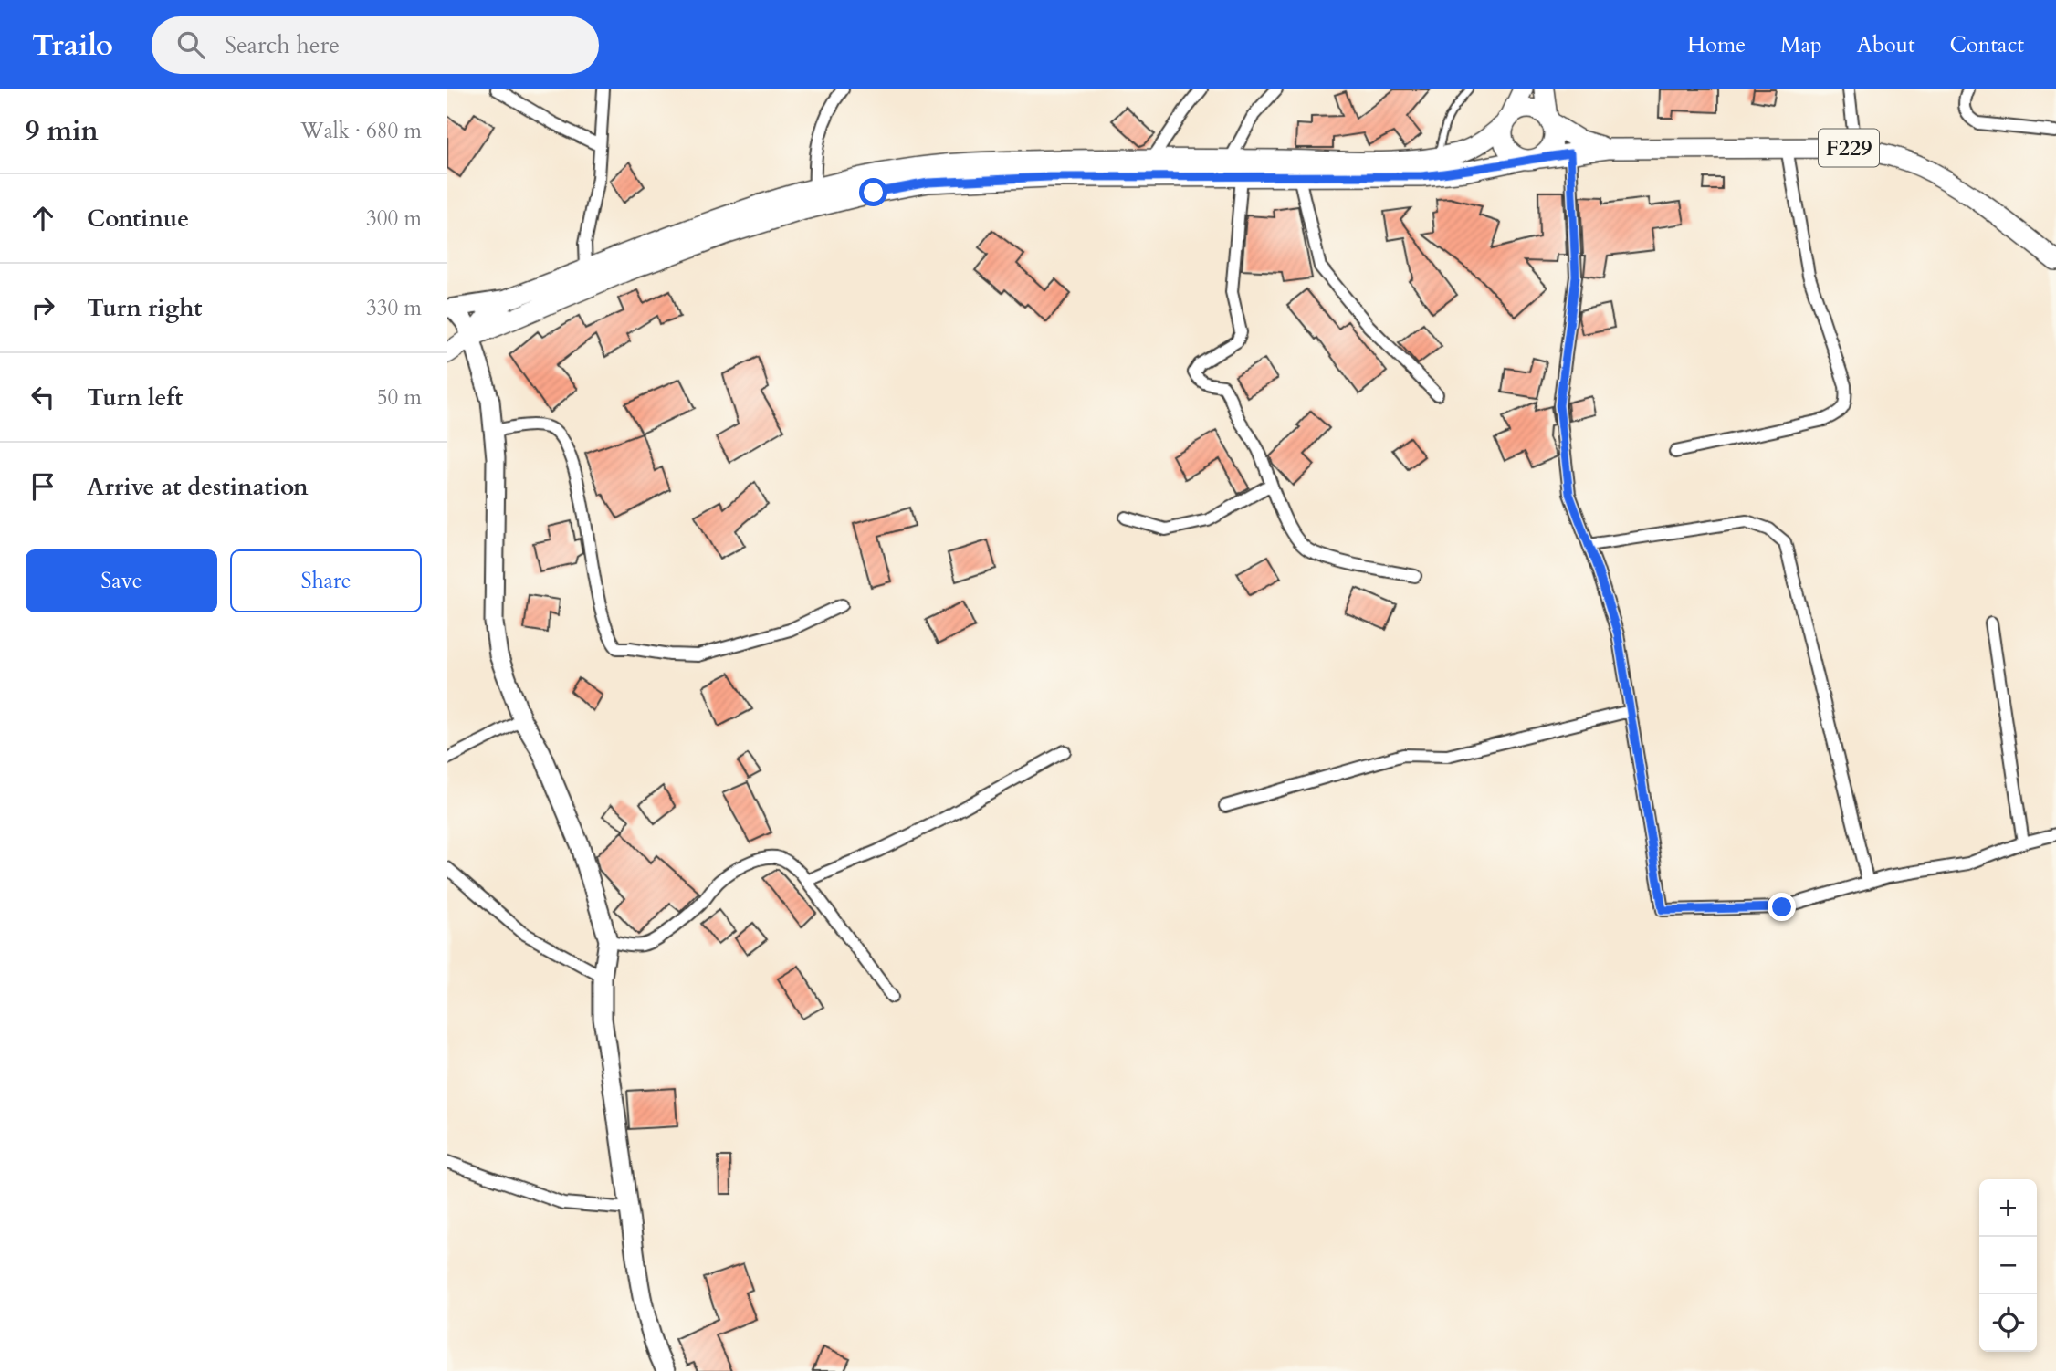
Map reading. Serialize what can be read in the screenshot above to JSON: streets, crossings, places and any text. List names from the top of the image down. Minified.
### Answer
{"streets":{"main road":["F229"]},"page":{"header":"Trailo","search":"Search here","nav":["Home","Map","About","Contact"],"heading":["9 min","Walk · 680 m"],"list":[["Continue","300 m"],["Turn right","330 m"],["Turn left","50 m"],"Arrive at destination"],"buttons":["Save","Share"],"map_buttons":["+","−"]}}
